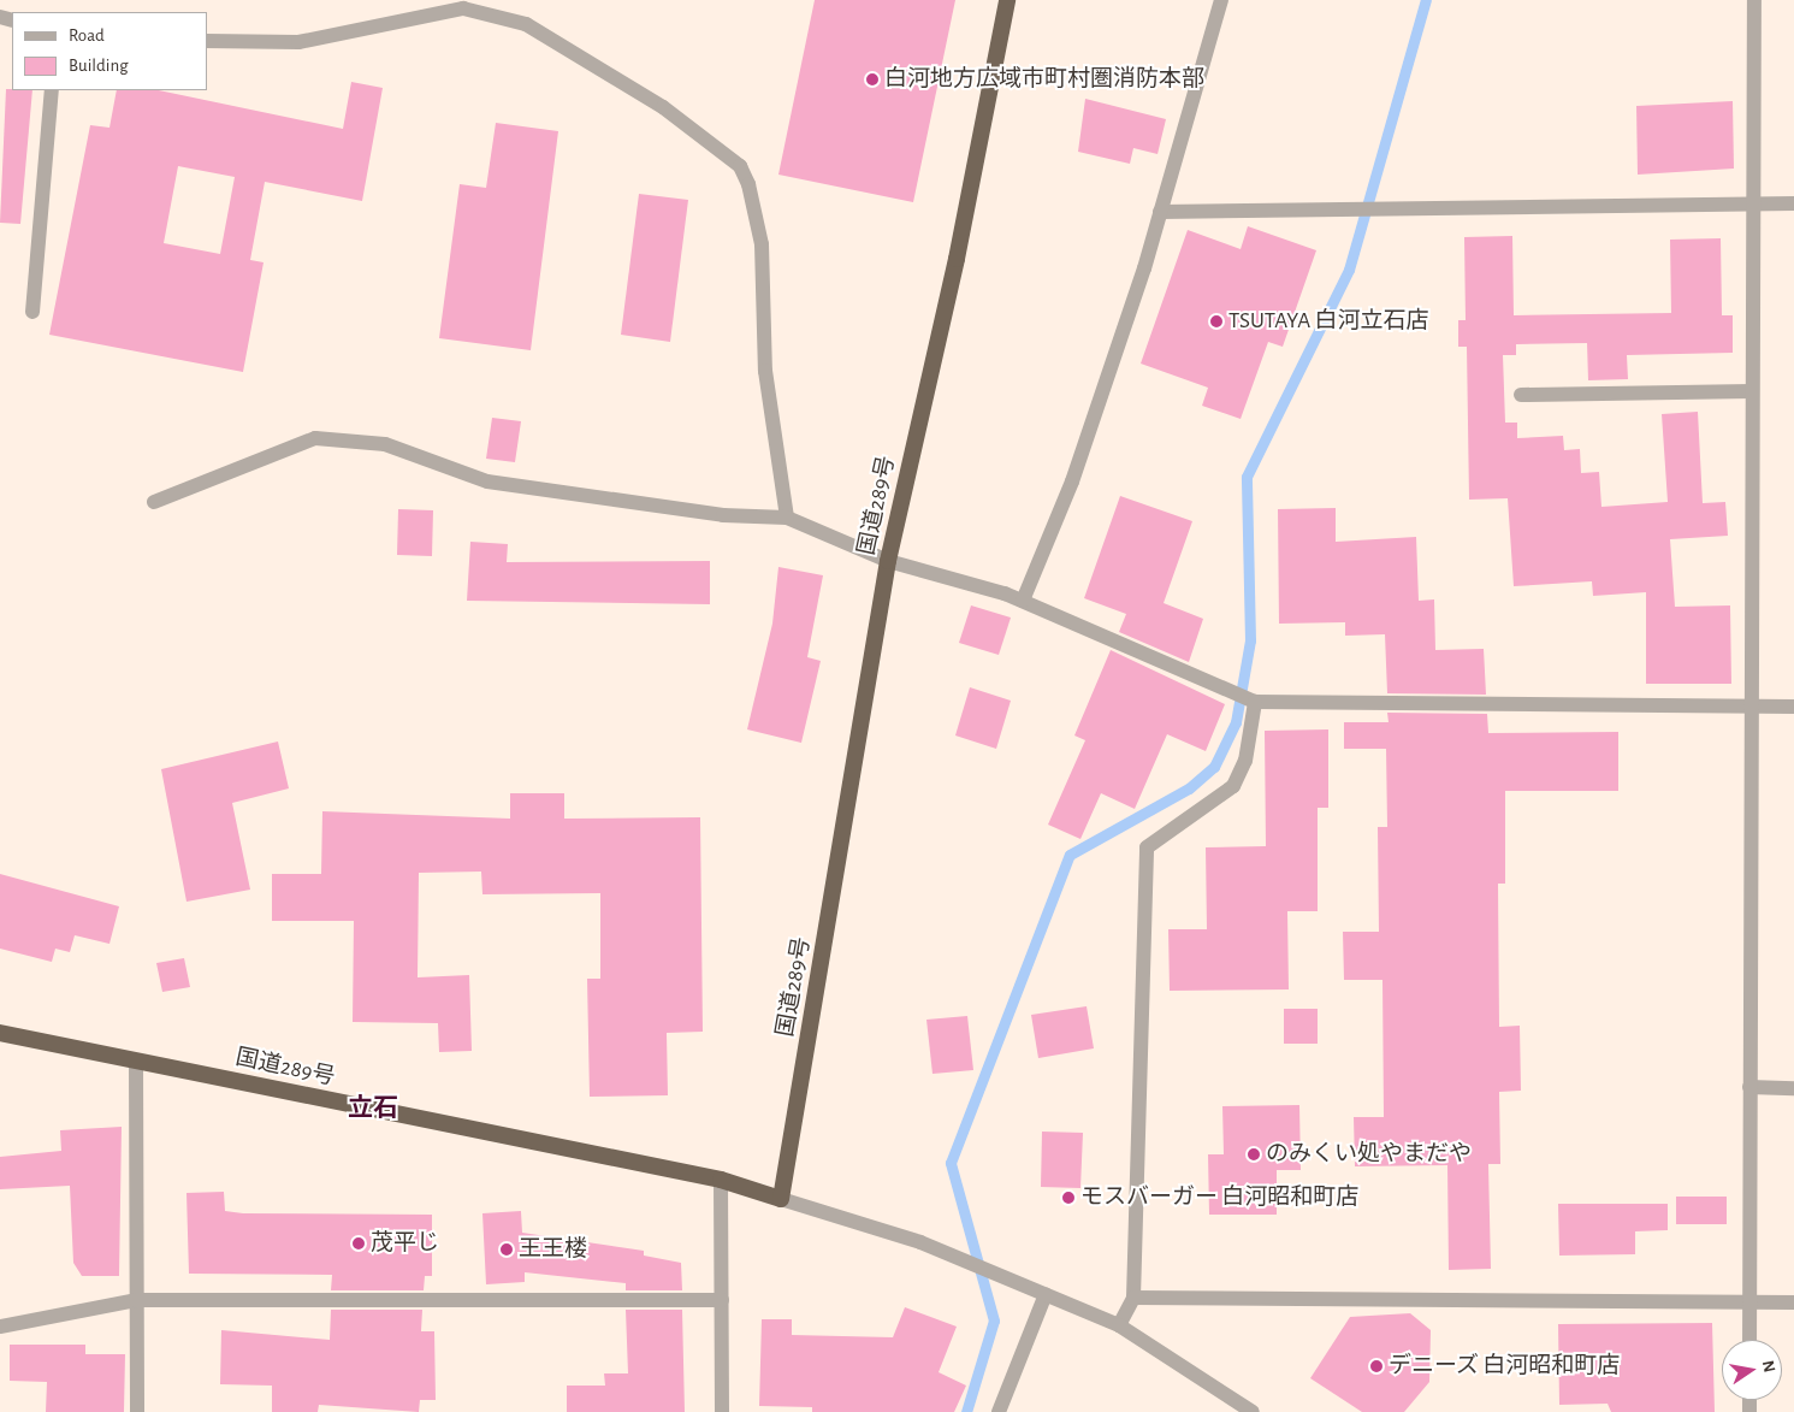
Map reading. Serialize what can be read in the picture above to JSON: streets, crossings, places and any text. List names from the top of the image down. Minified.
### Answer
{"streets":{"highway":["国道289号"]},"districts":["立石"],"places":["白河地方広域市町村圏消防本部","TSUTAYA 白河立石店","のみくい処やまだや","モスバーガー 白河昭和町店","茂平じ","王王楼","デニーズ 白河昭和町店"],"legend":["Road","Building"],"north":"right"}
